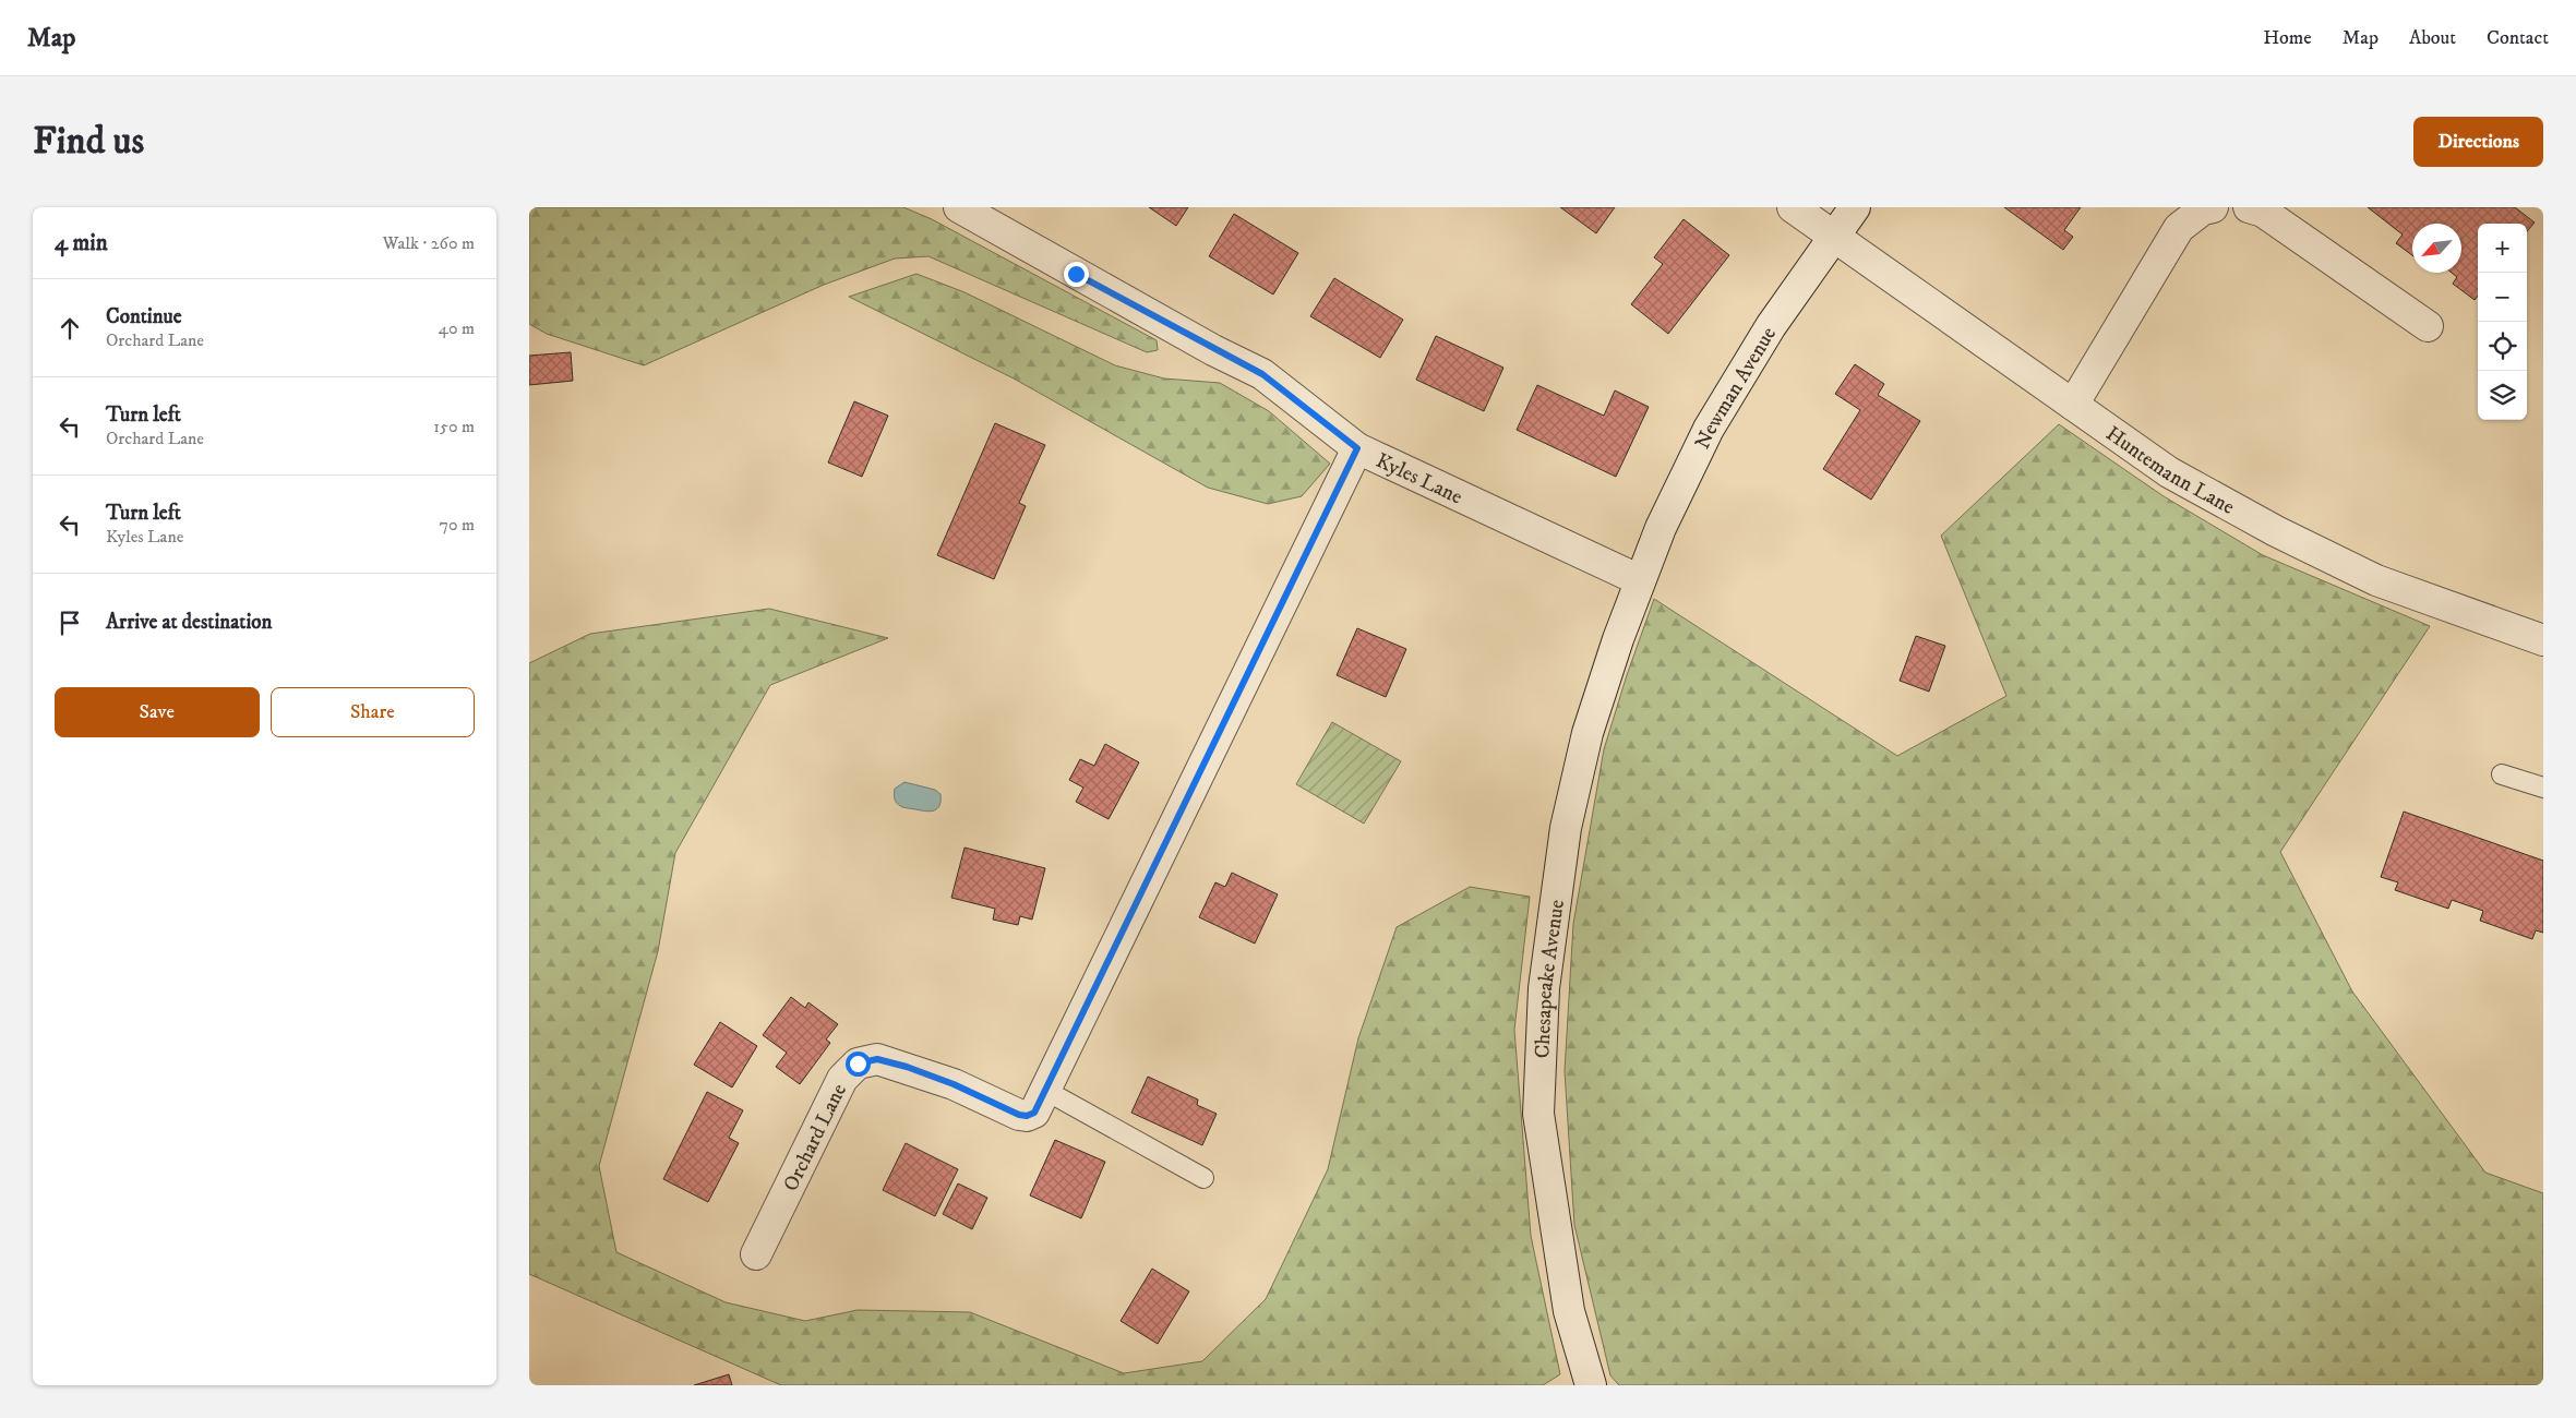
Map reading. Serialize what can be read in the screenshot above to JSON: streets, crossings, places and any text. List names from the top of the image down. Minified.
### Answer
{"streets":{"street":["Newman Avenue","Huntemann Lane","Kyles Lane","Chesapeake Avenue","Orchard Lane"]},"crossings":[["Newman Avenue","Huntemann Lane"],["Newman Avenue","Kyles Lane"],["Newman Avenue","Chesapeake Avenue"],["Kyles Lane","Chesapeake Avenue"],["Kyles Lane","Orchard Lane"]],"north":"bottom left","page":{"header":"Map","nav":["Home","Map","About","Contact"],"buttons":["Directions",["Save","Share"]],"title":"Find us","heading":["4 min","Walk · 260 m"],"map_buttons":["+","−"],"list":[["Continue","Orchard Lane","40 m"],["Turn left","Orchard Lane","150 m"],["Turn left","Kyles Lane","70 m"],"Arrive at destination"]}}
